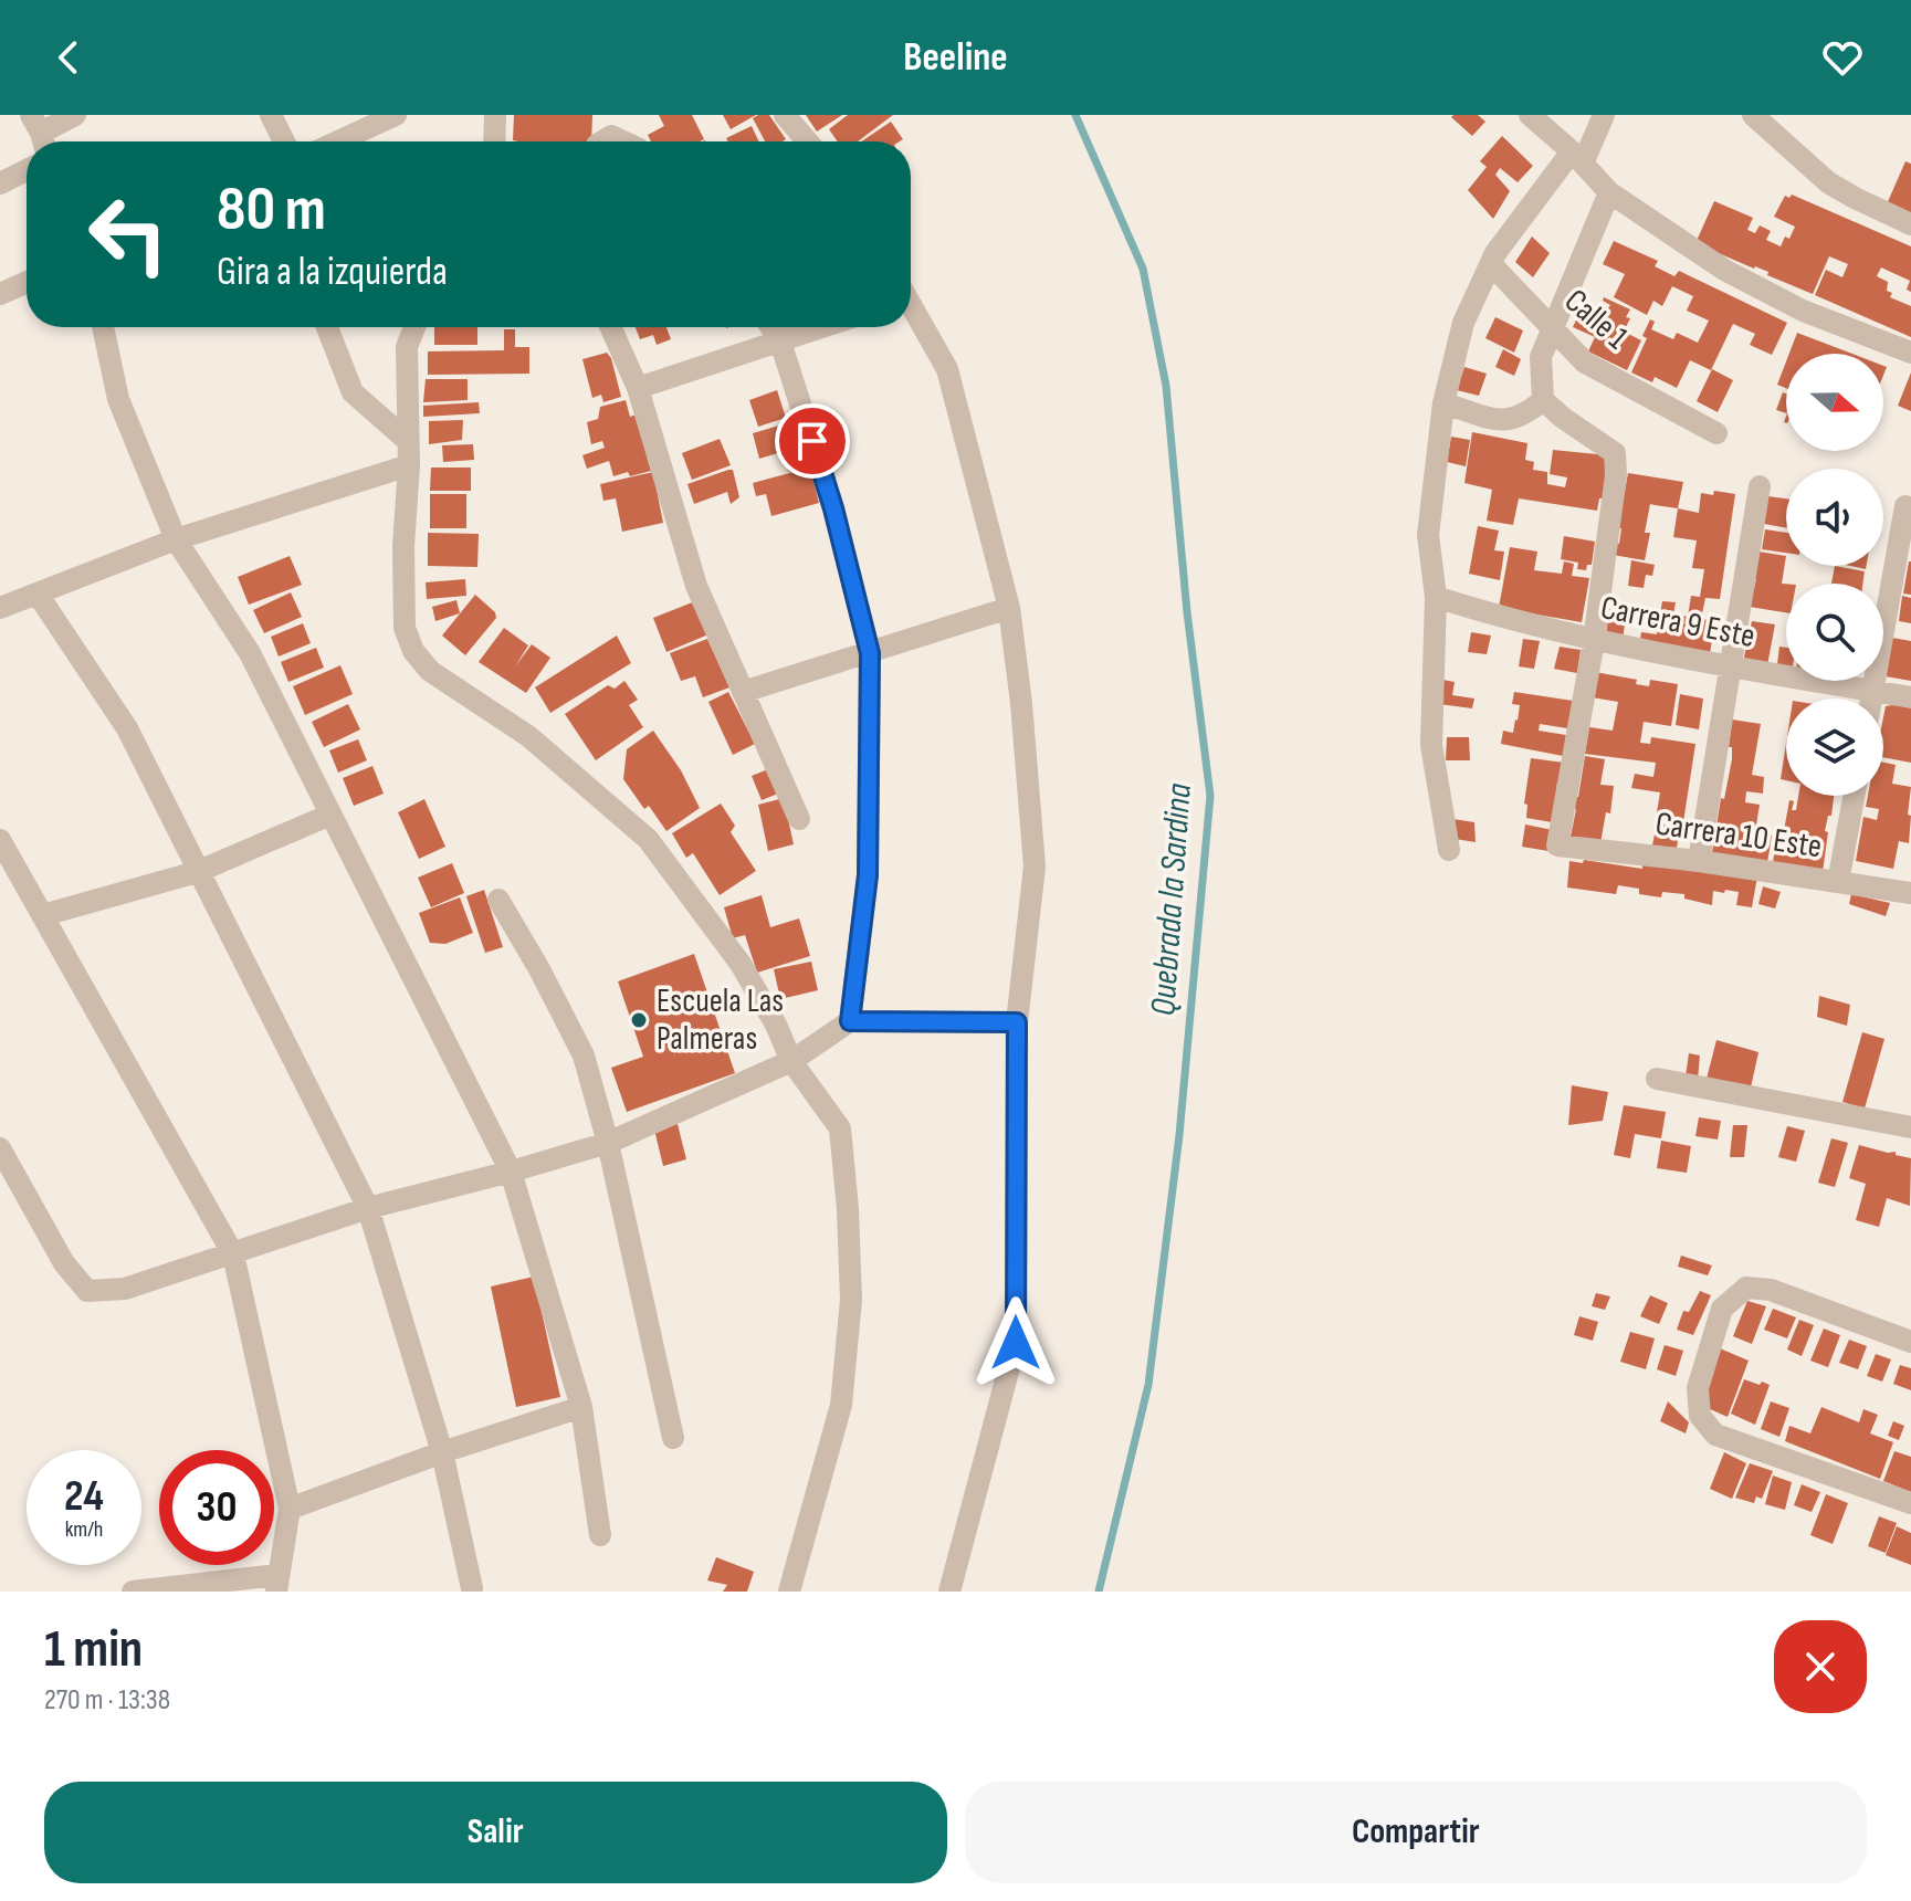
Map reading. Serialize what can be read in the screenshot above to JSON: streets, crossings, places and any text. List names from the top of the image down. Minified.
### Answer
{"streets":{"street":["Calle 1","Carrera 9 Este","Carrera 10 Este"]},"crossings":[["Carrera 9 Este","Carrera 10 Este"]],"water":["Quebrada la Sardina"],"places":["Escuela Las Palmeras"],"north":"right","page":{"header":"Beeline","turn":["80 m","Gira a la izquierda"],"speed":"24 km/h","limit":"30","heading":["1 min","270 m · 13:38"],"buttons":["Salir","Compartir"]}}
